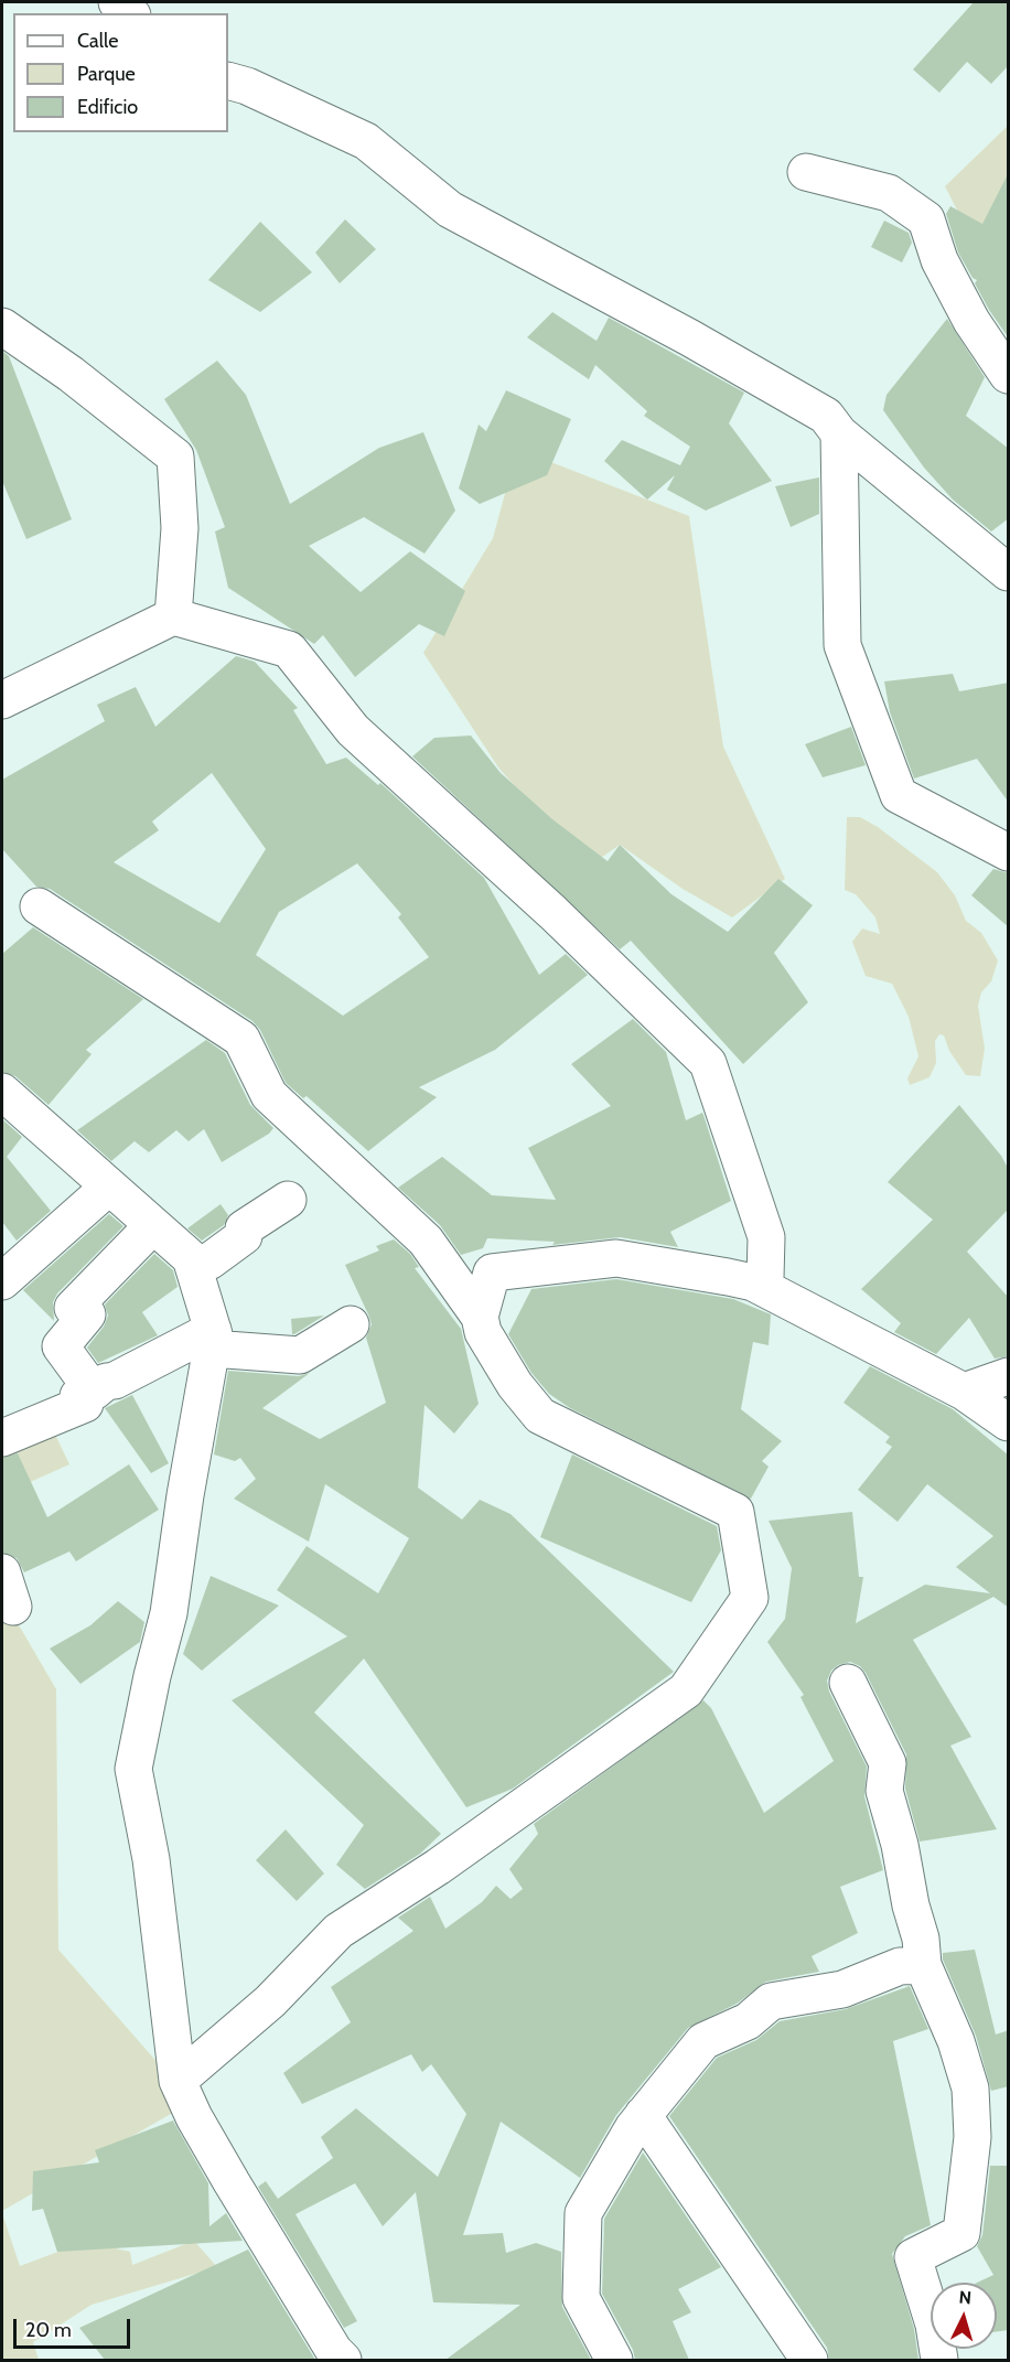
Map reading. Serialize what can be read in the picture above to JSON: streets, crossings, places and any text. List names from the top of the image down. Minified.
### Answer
{"legend":["Calle","Parque","Edificio"],"scale_bar":"20 m","north":"top"}
